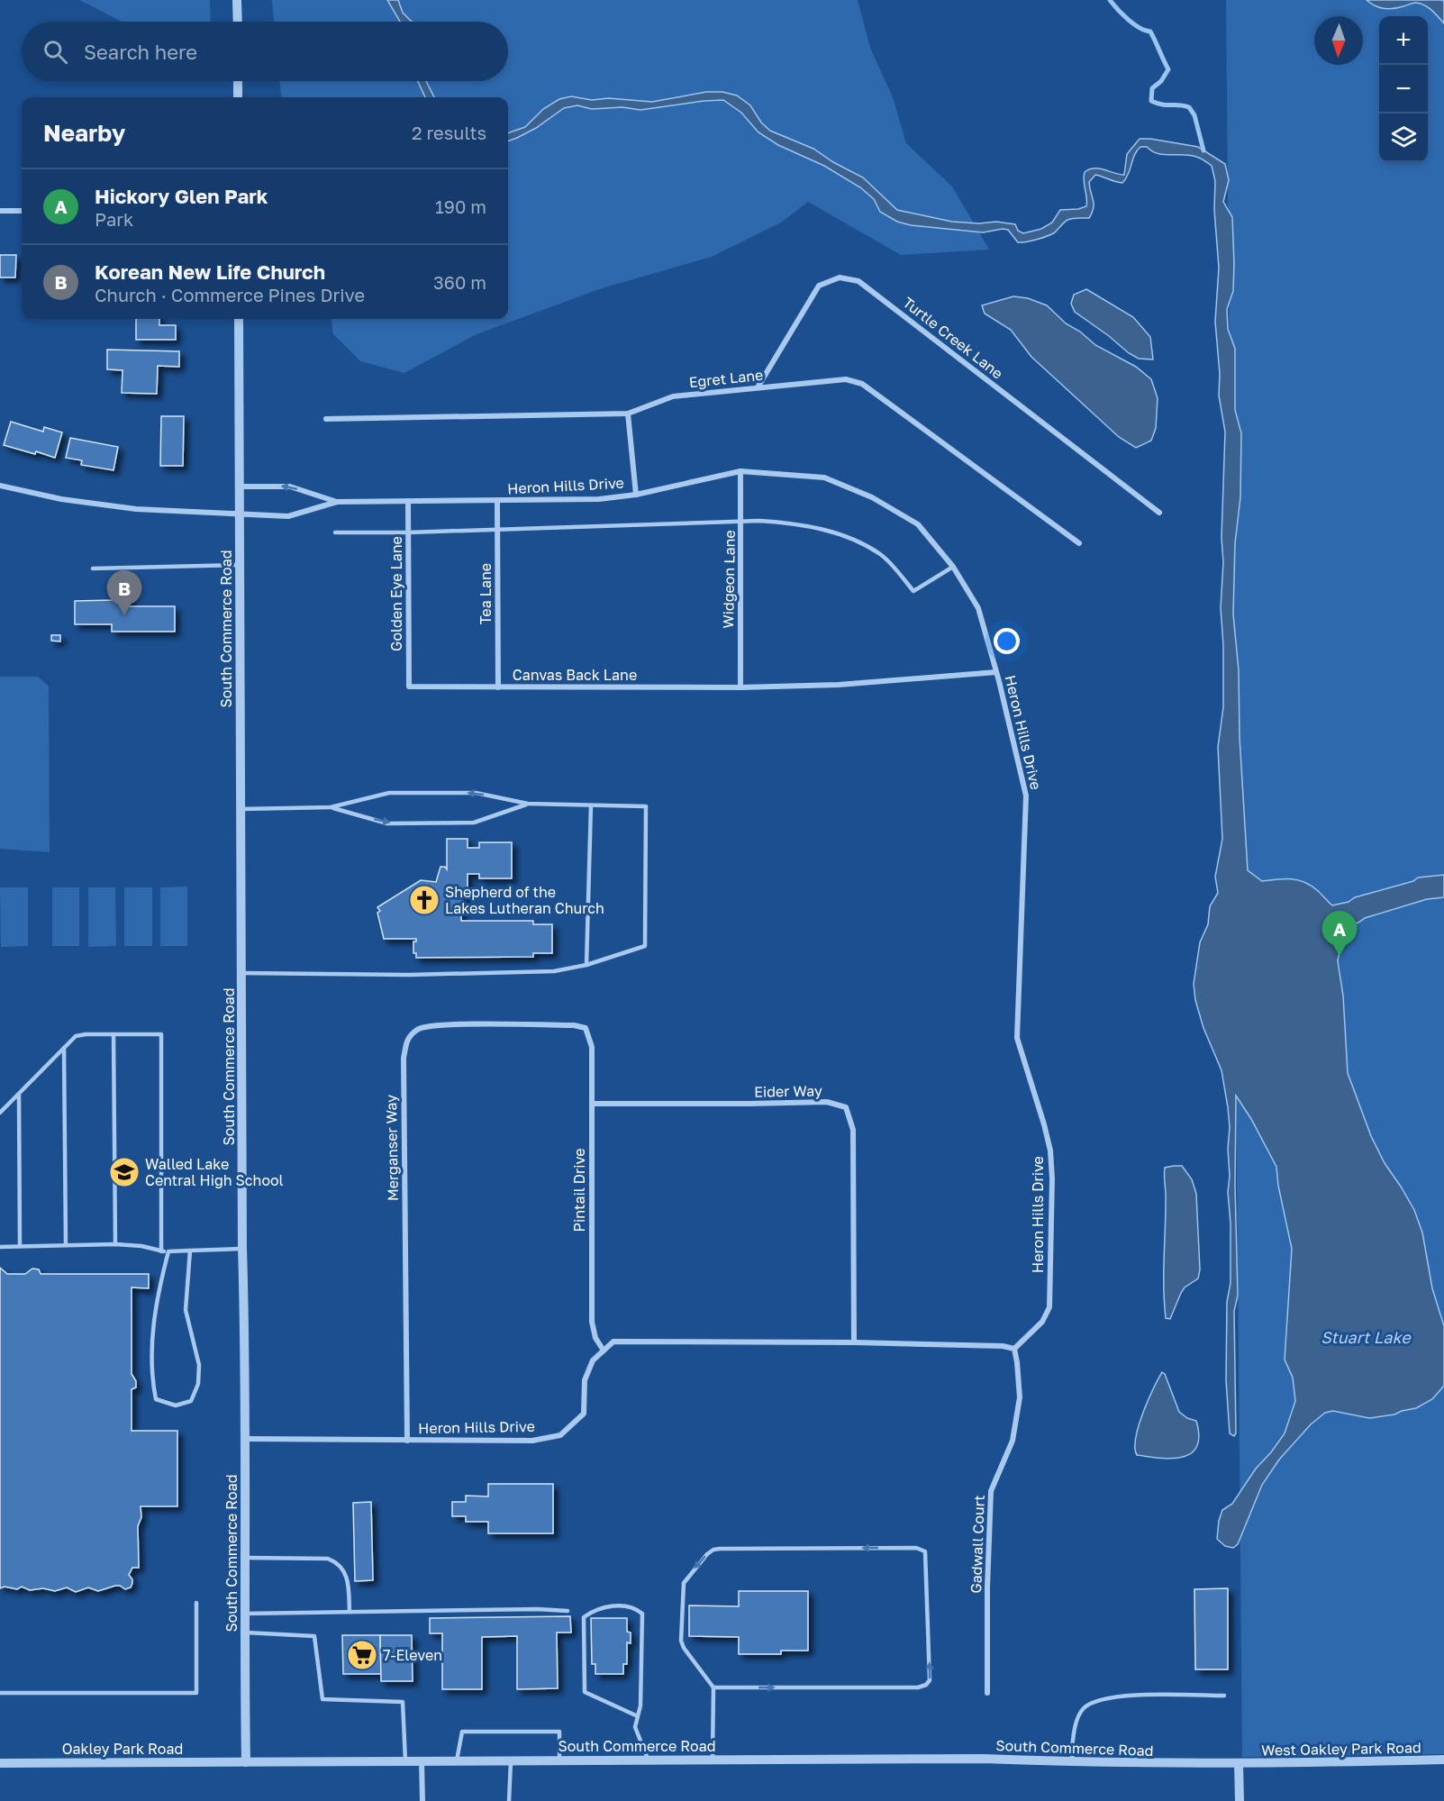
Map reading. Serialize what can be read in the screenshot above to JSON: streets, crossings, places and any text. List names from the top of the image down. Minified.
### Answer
{"streets":{"street":["Turtle Creek Lane","Egret Lane","Heron Hills Drive","Widgeon Lane","Golden Eye Lane","Tea Lane","South Commerce Road","Canvas Back Lane","Eider Way","Merganser Way","Pintail Drive","Gadwall Court","Oakley Park Road","West Oakley Park Road"]},"crossings":[["Turtle Creek Lane","Egret Lane"],["Heron Hills Drive","Widgeon Lane"],["Heron Hills Drive","Golden Eye Lane"],["Heron Hills Drive","Tea Lane"],["Heron Hills Drive","South Commerce Road"],["Heron Hills Drive","Canvas Back Lane"],["Heron Hills Drive","Merganser Way"],["Heron Hills Drive","Pintail Drive"],["Heron Hills Drive","Gadwall Court"],["Widgeon Lane","Canvas Back Lane"],["Golden Eye Lane","Canvas Back Lane"],["Tea Lane","Canvas Back Lane"],["South Commerce Road","Oakley Park Road"],["South Commerce Road","West Oakley Park Road"],["Eider Way","Pintail Drive"],["Merganser Way","Pintail Drive"]],"water":["Stuart Lake"],"places":{"church":["Shepherd of the Lakes Lutheran Church"],"school or university":["Walled Lake Central High School"],"supermarket":["7-Eleven"]},"north":"bottom","page":{"map_buttons":["+","−"],"search":"Search here","heading":["Nearby","2 results"],"list":[{"mark":"A","name":"Hickory Glen Park","note":"Park","value":"190 m"},{"mark":"B","name":"Korean New Life Church","note":"Church · Commerce Pines Drive","value":"360 m"}],"pins":["B","A"]}}
